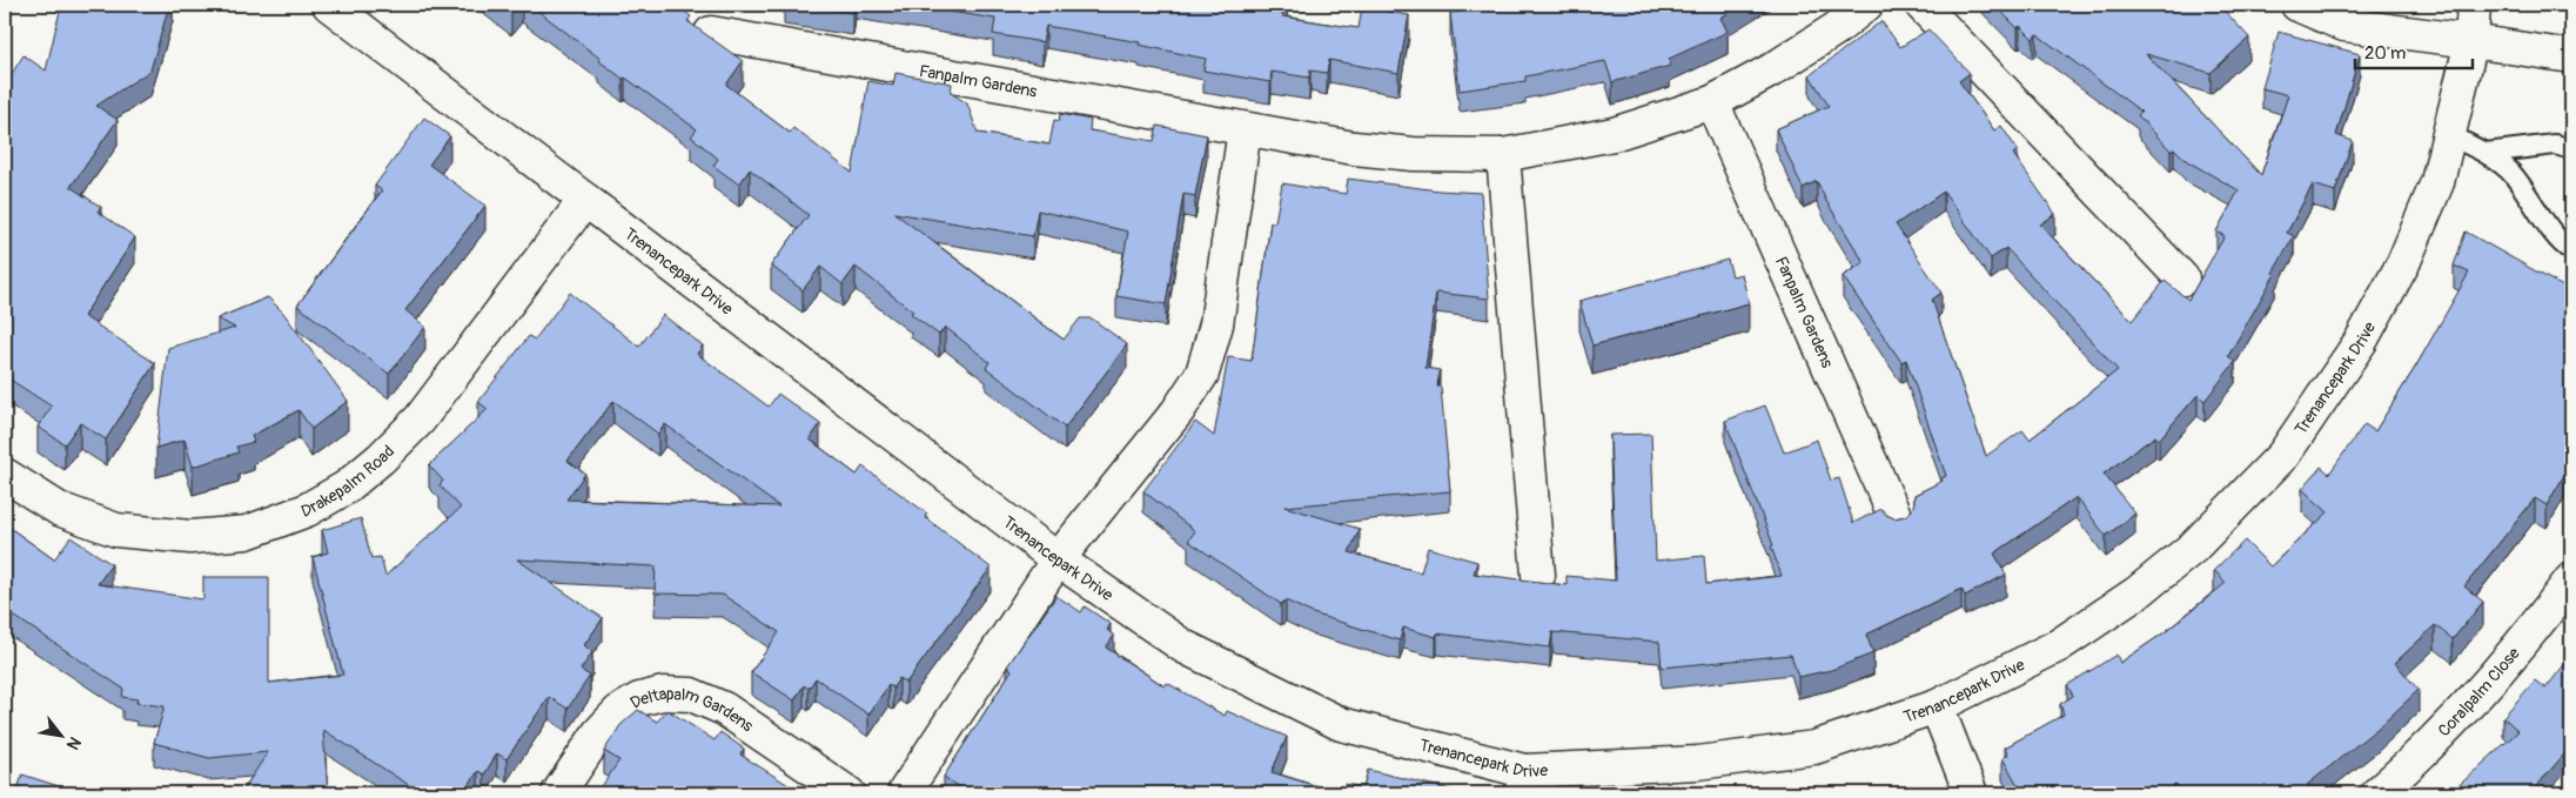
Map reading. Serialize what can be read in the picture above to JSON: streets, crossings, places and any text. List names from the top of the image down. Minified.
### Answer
{"streets":{"street":["Fanpalm Gardens","Trenancepark Drive","Drakepalm Road","Coralpalm Close","Deltapalm Gardens"]},"crossings":[["Trenancepark Drive","Drakepalm Road"]],"scale_bar":"20 m","north":"bottom right"}
